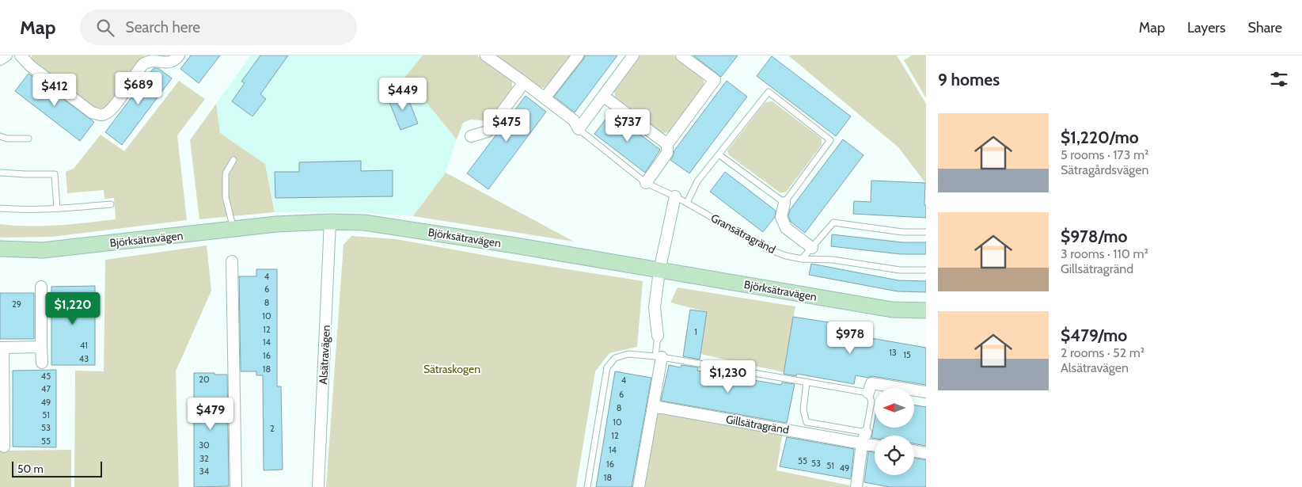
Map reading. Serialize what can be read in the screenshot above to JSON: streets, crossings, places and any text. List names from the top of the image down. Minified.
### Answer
{"streets":{"street":["Gransätragränd","Björksätravägen","Alsätravägen","Gillsätragränd"]},"crossings":[["Björksätravägen","Alsätravägen"]],"parks":["Sätraskogen"],"house_numbers":["4","6","8","29","10","12","1","14","41","13","15","16","43","18","45","20","4","47","6","49","8","51","10","53","2","12","55","30","14","32","55","53","16","51","49","34","18"],"scale_bar":"50 m","north":"left","page":{"header":"Map","search":"Search here","nav":["Map","Layers","Share"],"heading":"9 homes","price":["$689","$412","$449","$475","$737","$1,220","$978","$1,230","$479"],"list":[{"name":"$1,220/mo","note":"5 rooms · 173 m² · Sätragårdsvägen"},{"name":"$978/mo","note":"3 rooms · 110 m² · Gillsätragränd"},{"name":"$479/mo","note":"2 rooms · 52 m² · Alsätravägen"}],"scale":"50 m"}}
